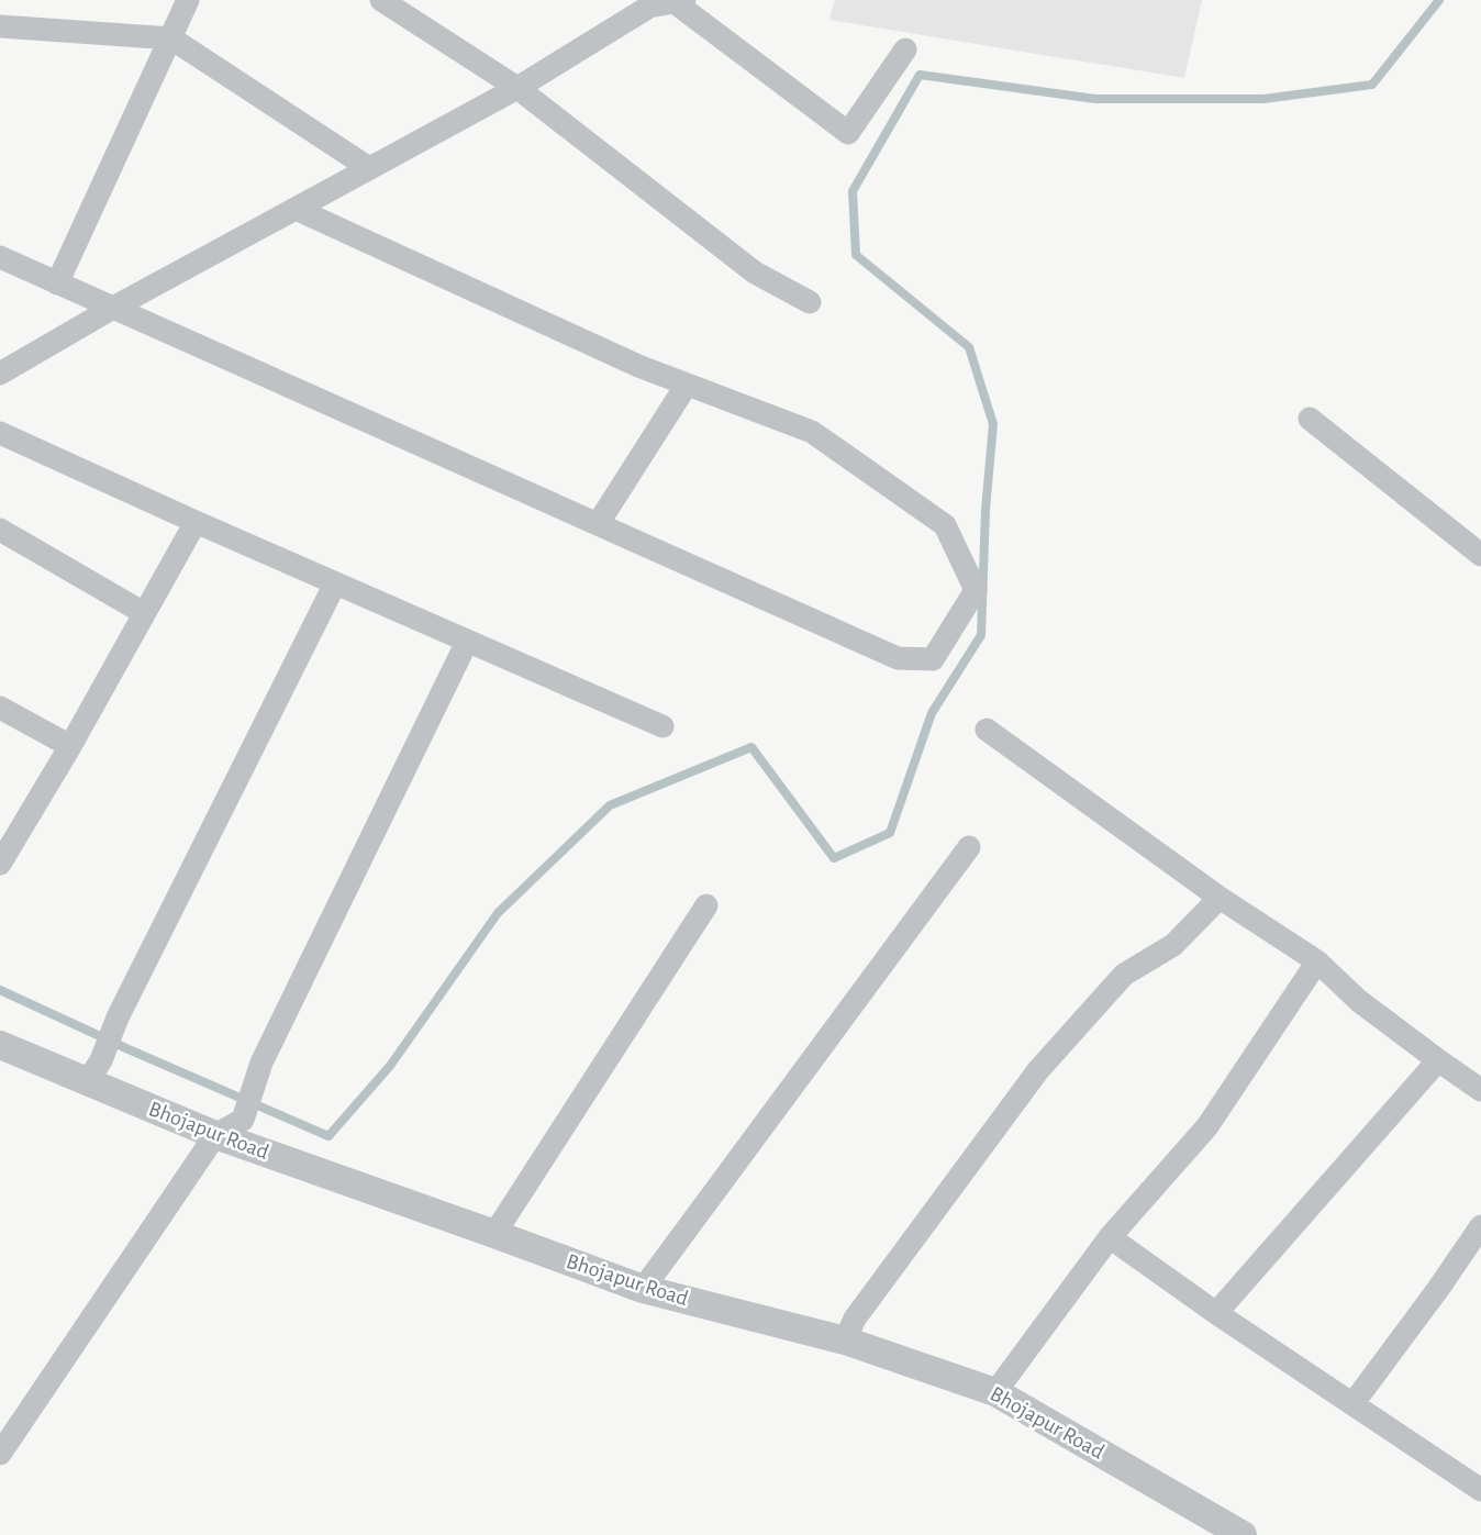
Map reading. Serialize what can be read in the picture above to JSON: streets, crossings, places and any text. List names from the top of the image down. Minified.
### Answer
{"streets":{"street":["Bhojapur Road"]}}
